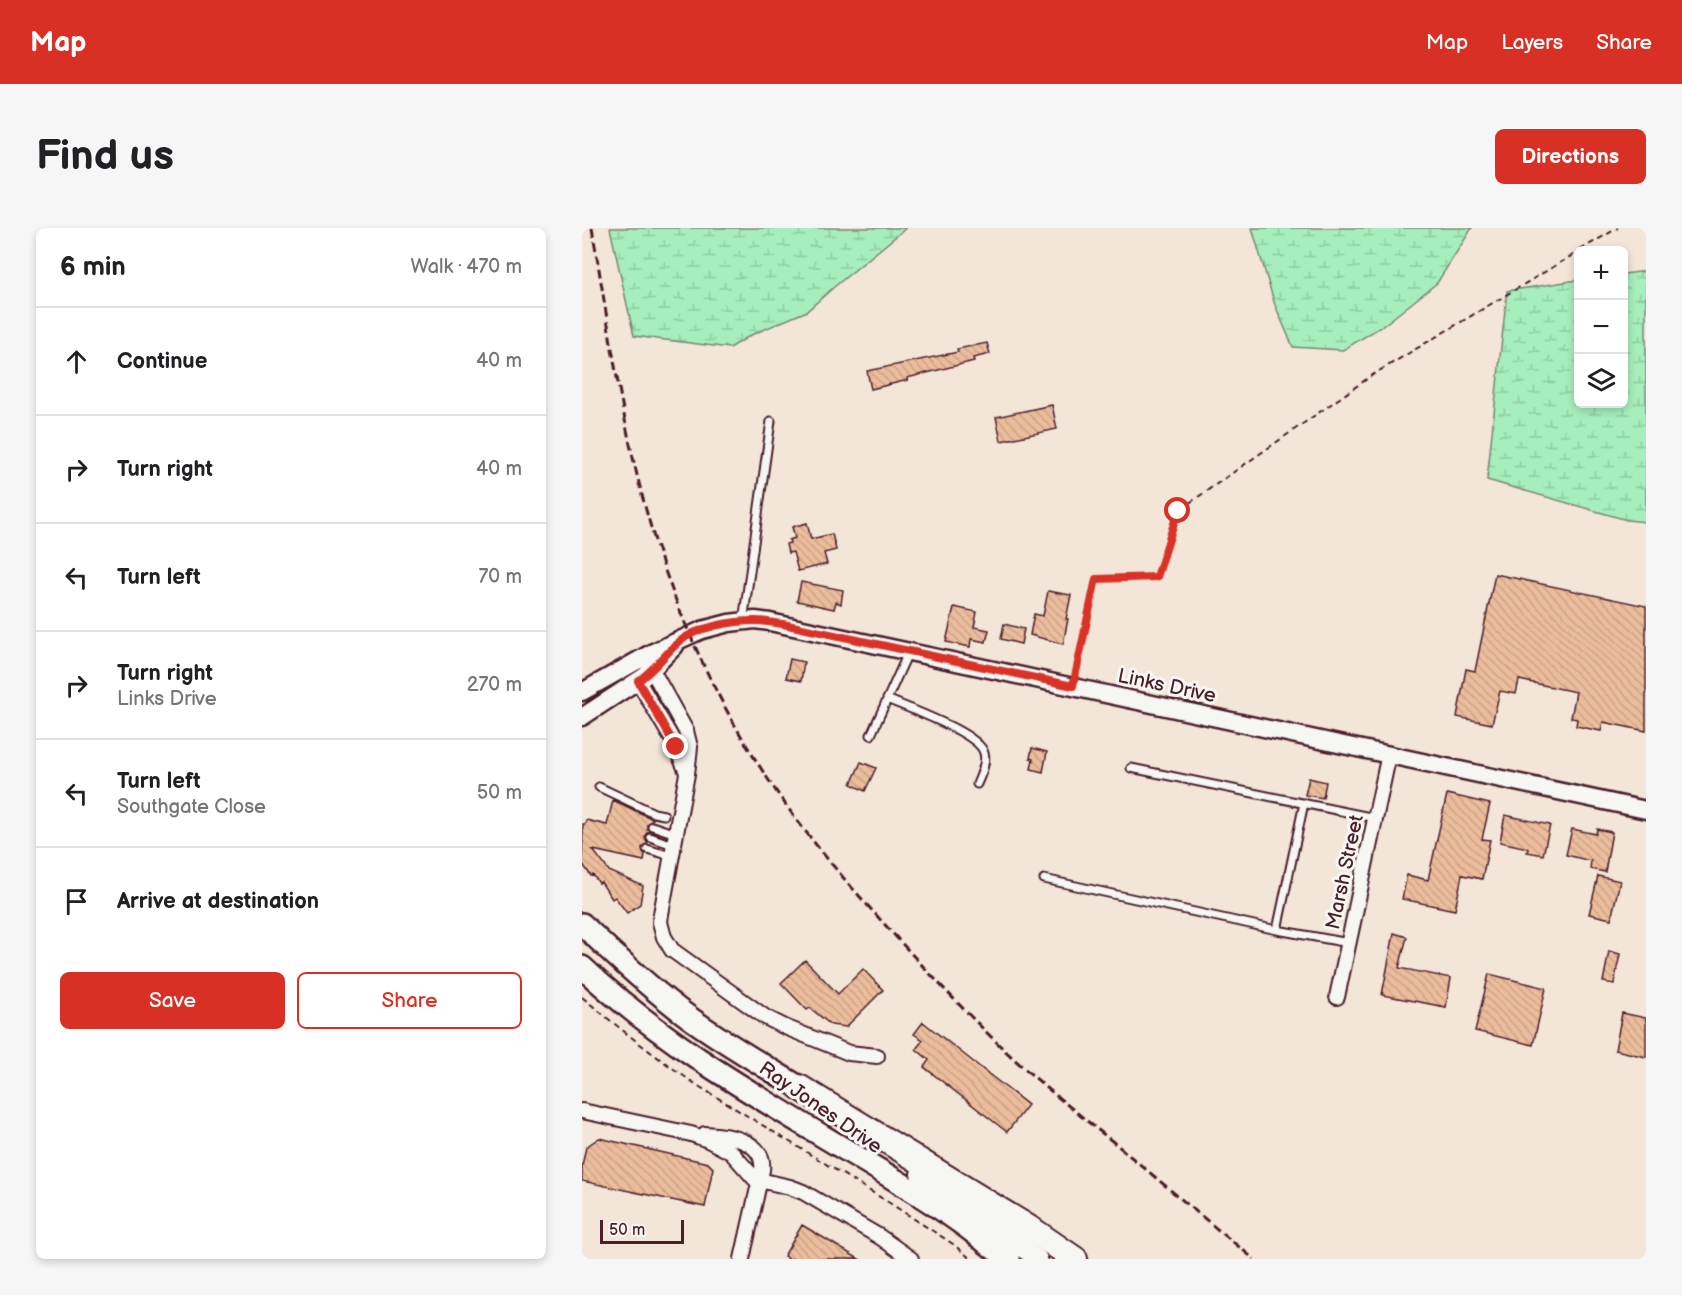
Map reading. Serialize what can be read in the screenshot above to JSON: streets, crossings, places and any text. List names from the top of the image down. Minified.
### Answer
{"streets":{"highway":["Ray Jones Drive"],"street":["Links Drive","Marsh Street"]},"crossings":[["Links Drive","Marsh Street"]],"scale_bar":"50 m","page":{"header":"Map","nav":["Map","Layers","Share"],"buttons":["Directions",["Save","Share"]],"title":"Find us","heading":["6 min","Walk · 470 m"],"map_buttons":["+","−"],"list":[["Continue","40 m"],["Turn right","40 m"],["Turn left","70 m"],["Turn right","Links Drive","270 m"],["Turn left","Southgate Close","50 m"],"Arrive at destination"],"scale":"50 m"}}
